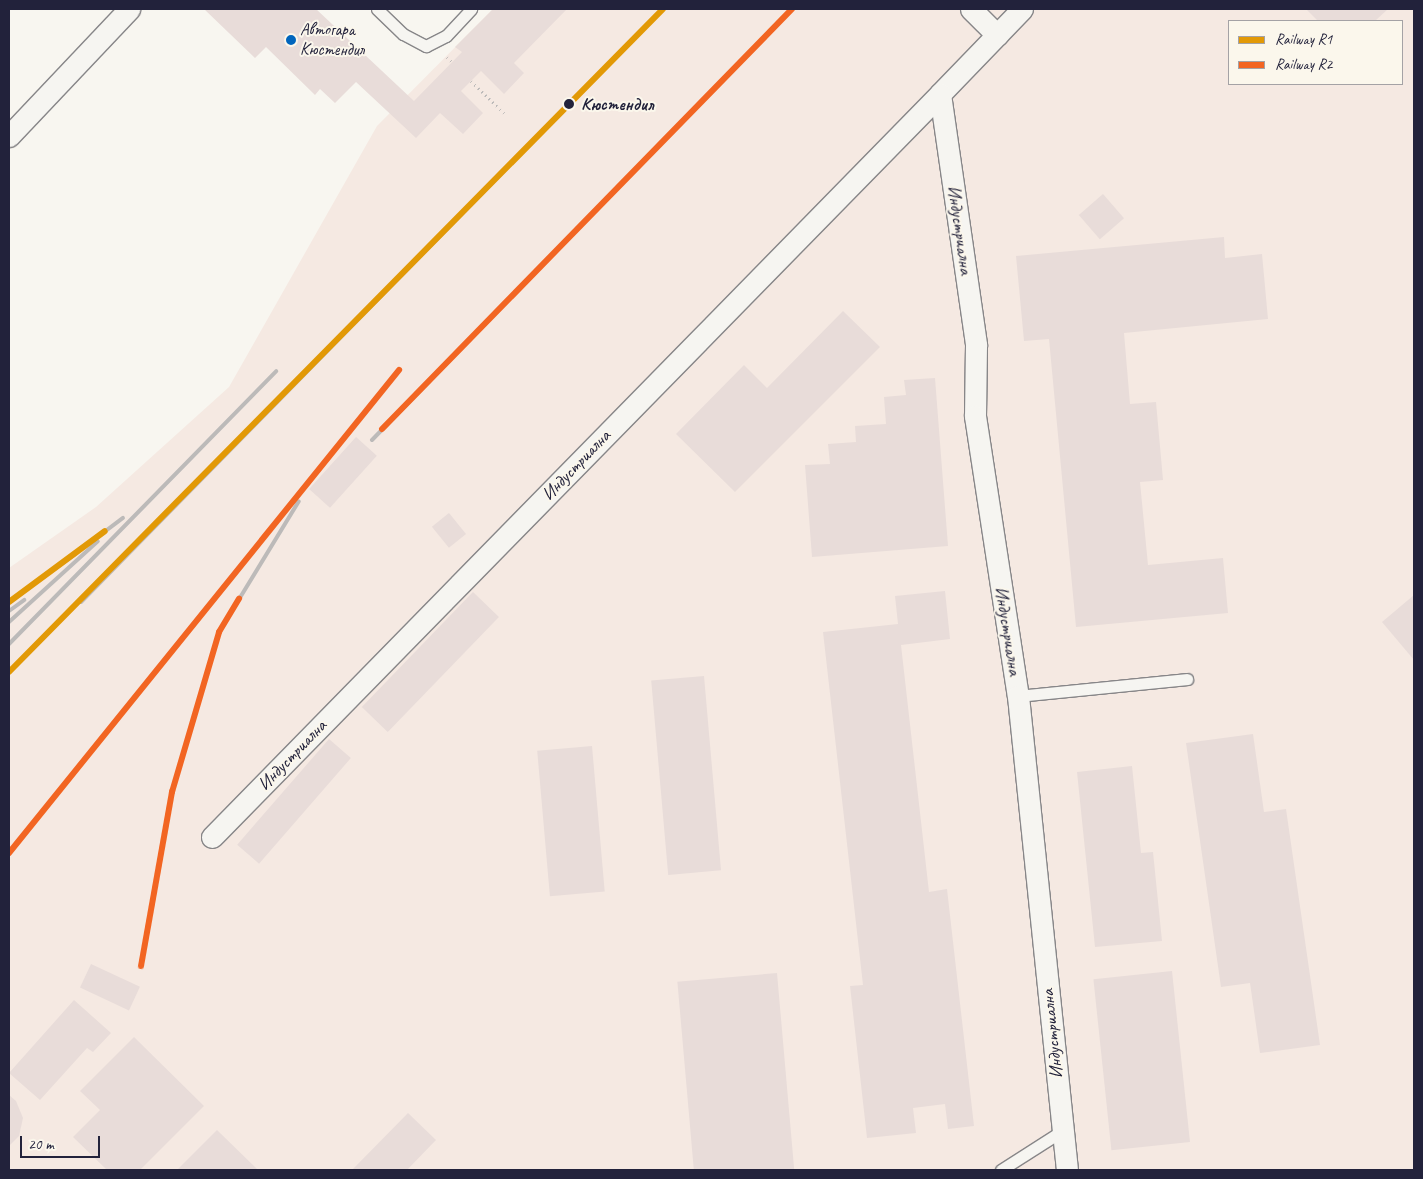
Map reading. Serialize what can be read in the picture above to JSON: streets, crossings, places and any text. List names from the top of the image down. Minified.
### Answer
{"streets":{"street":["Индустриална"]},"places":["Автогара Кюстендил","Кюстендил"],"lines":["rail line R1","rail line R2"],"legend":["Railway R1","Railway R2"],"scale_bar":"20 m"}
